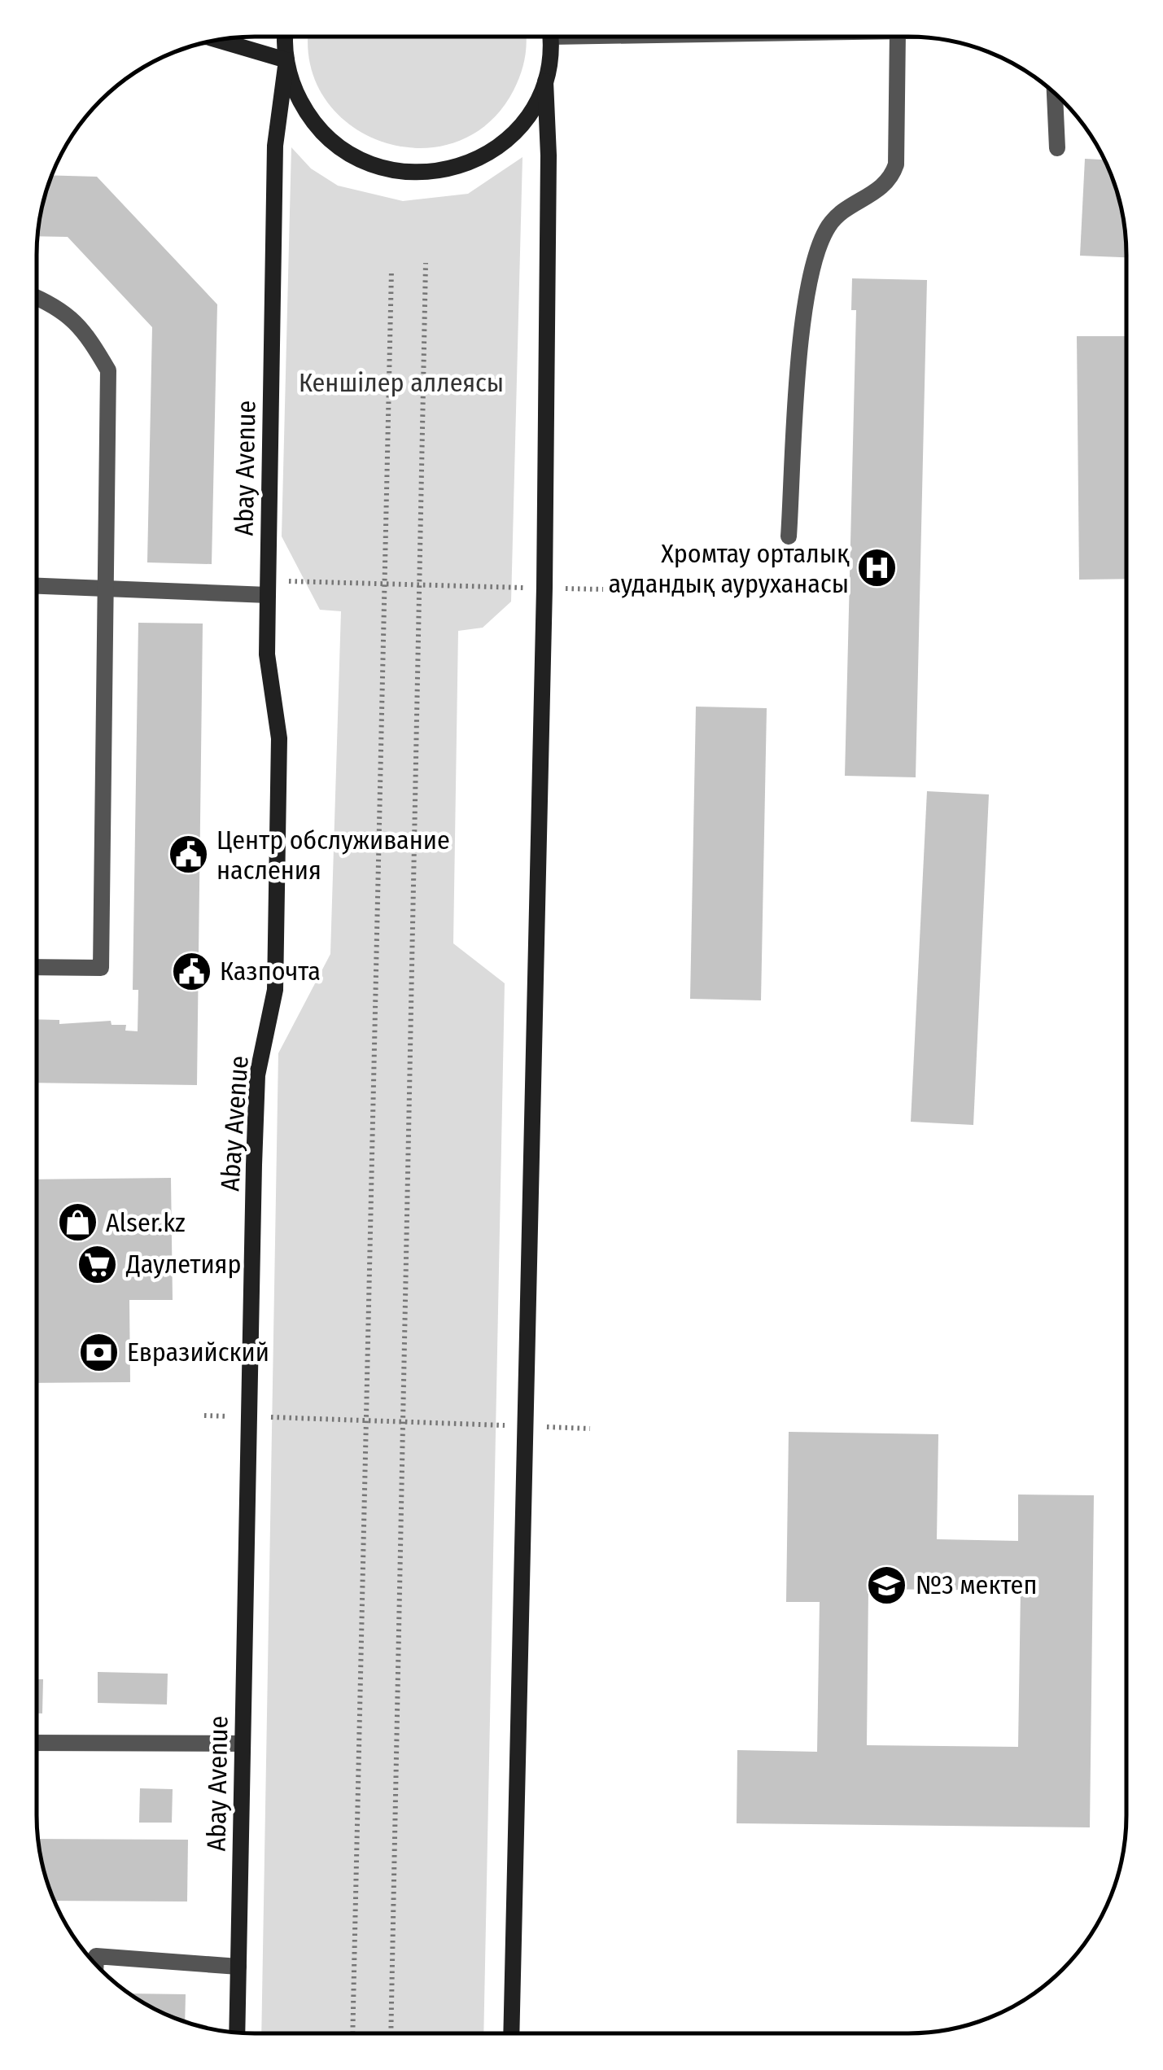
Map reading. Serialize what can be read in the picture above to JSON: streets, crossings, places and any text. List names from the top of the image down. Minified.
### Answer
{"streets":{"street":["Abay Avenue"]},"parks":["Кеншілер аллеясы"],"places":{"hospital":["Хромтау орталық аудандық ауруханасы"],"public building":["Центр обслуживание насления","Казпочта"],"shop":["Alser.kz"],"supermarket":["Даулетияр"],"bank":["Евразийский"],"school or university":["№3 мектеп"]}}
